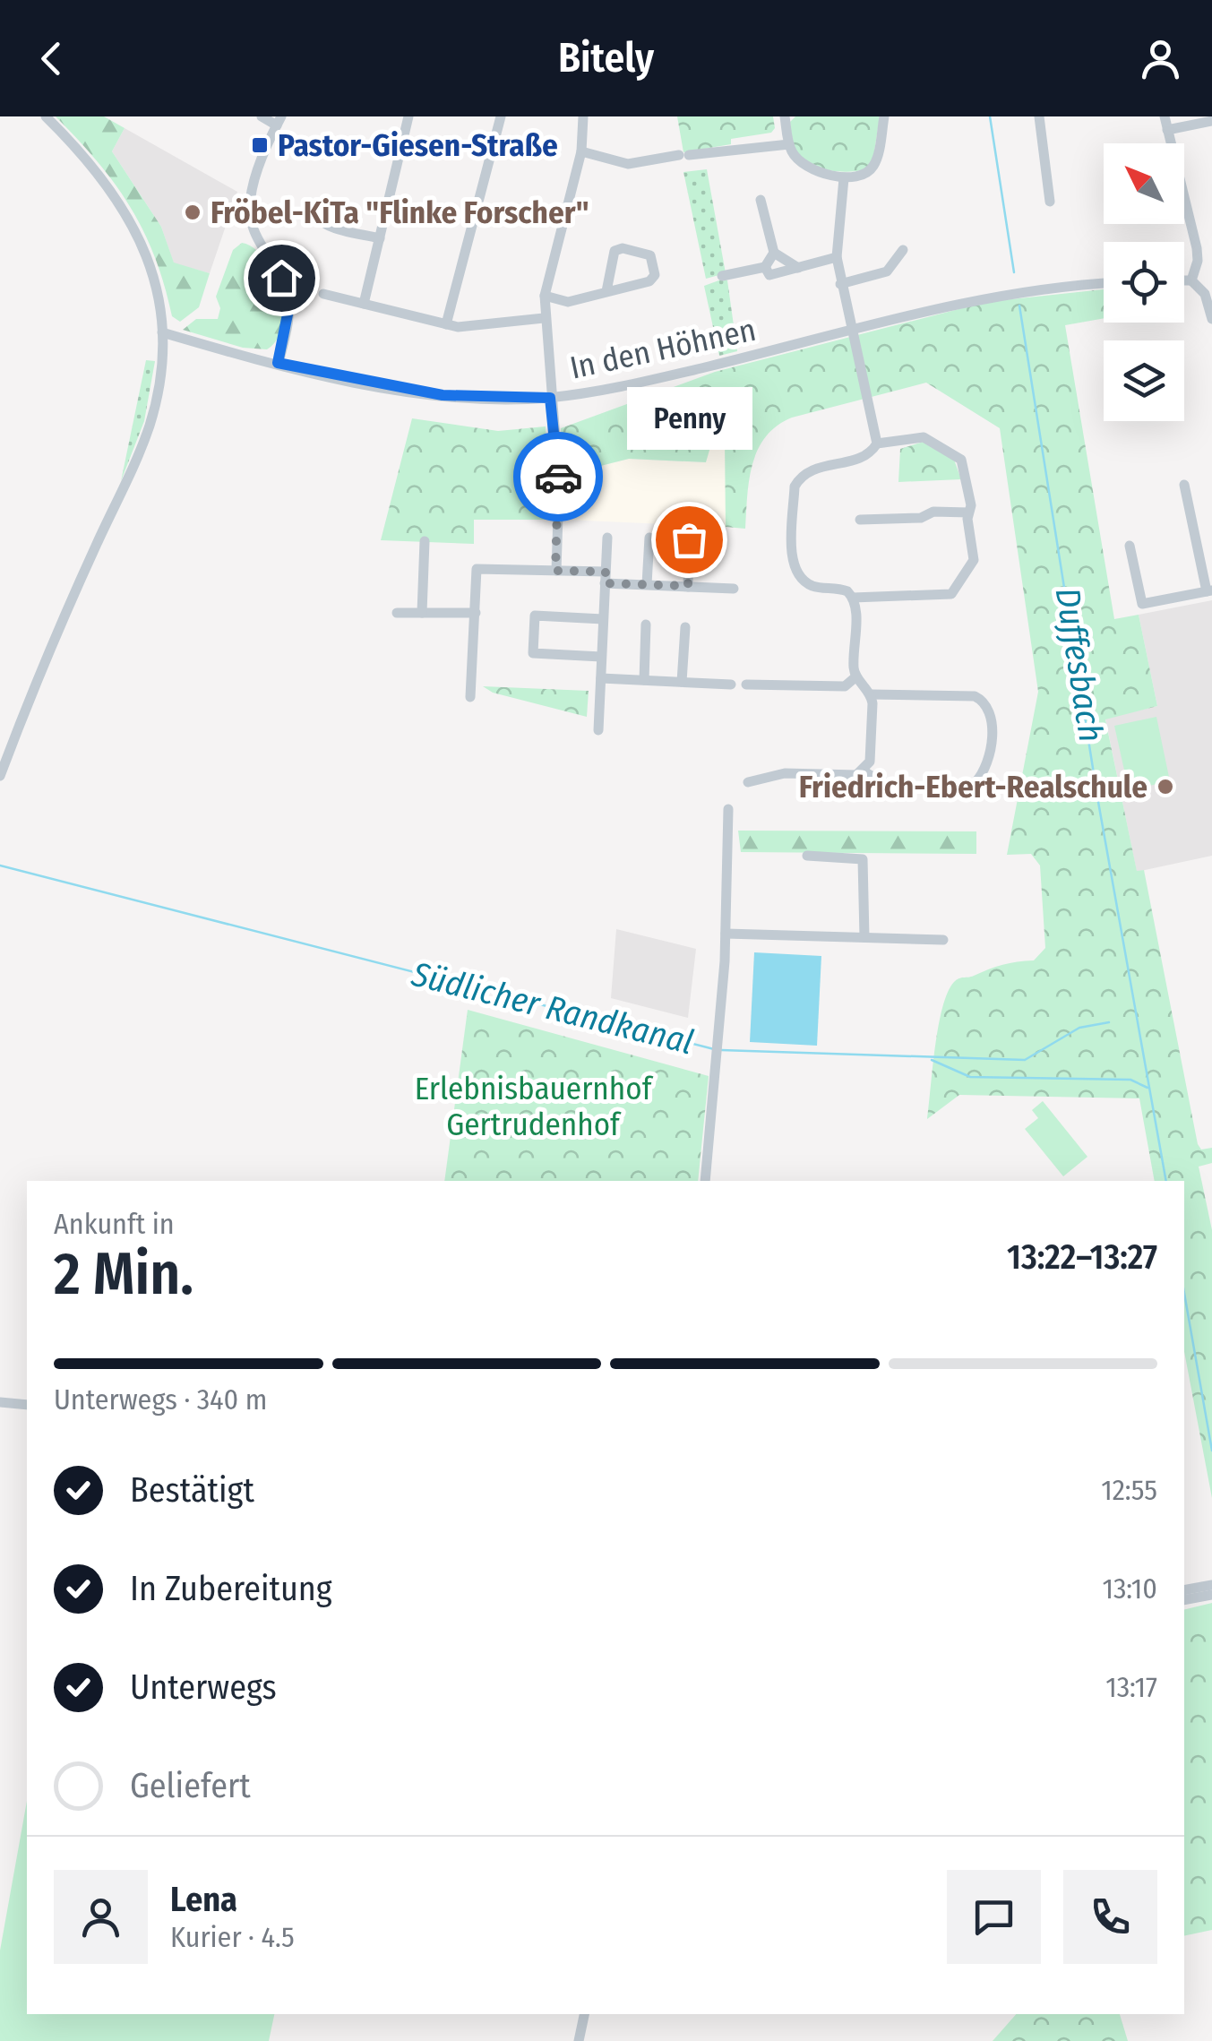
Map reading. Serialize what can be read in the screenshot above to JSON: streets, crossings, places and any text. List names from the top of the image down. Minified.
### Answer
{"streets":{"street":["In den Höhnen"]},"water":["Duffesbach","Südlicher Randkanal"],"parks":["Erlebnisbauernhof Gertrudenhof"],"places":{"transit":["Pastor-Giesen-Straße"],"other":["Fröbel-KiTa \"Flinke Forscher\"","Penny","Friedrich-Ebert-Realschule"]},"north":"top left","page":{"header":"Bitely","bubble":"Penny","heading":["2 Min.","Ankunft in","13:22–13:27"],"panel":["Lena","Kurier · 4.5"],"bar":"Unterwegs · 340 m","list":[["Bestätigt","12:55"],["In Zubereitung","13:10"],["Unterwegs","13:17"],"Geliefert"]}}
